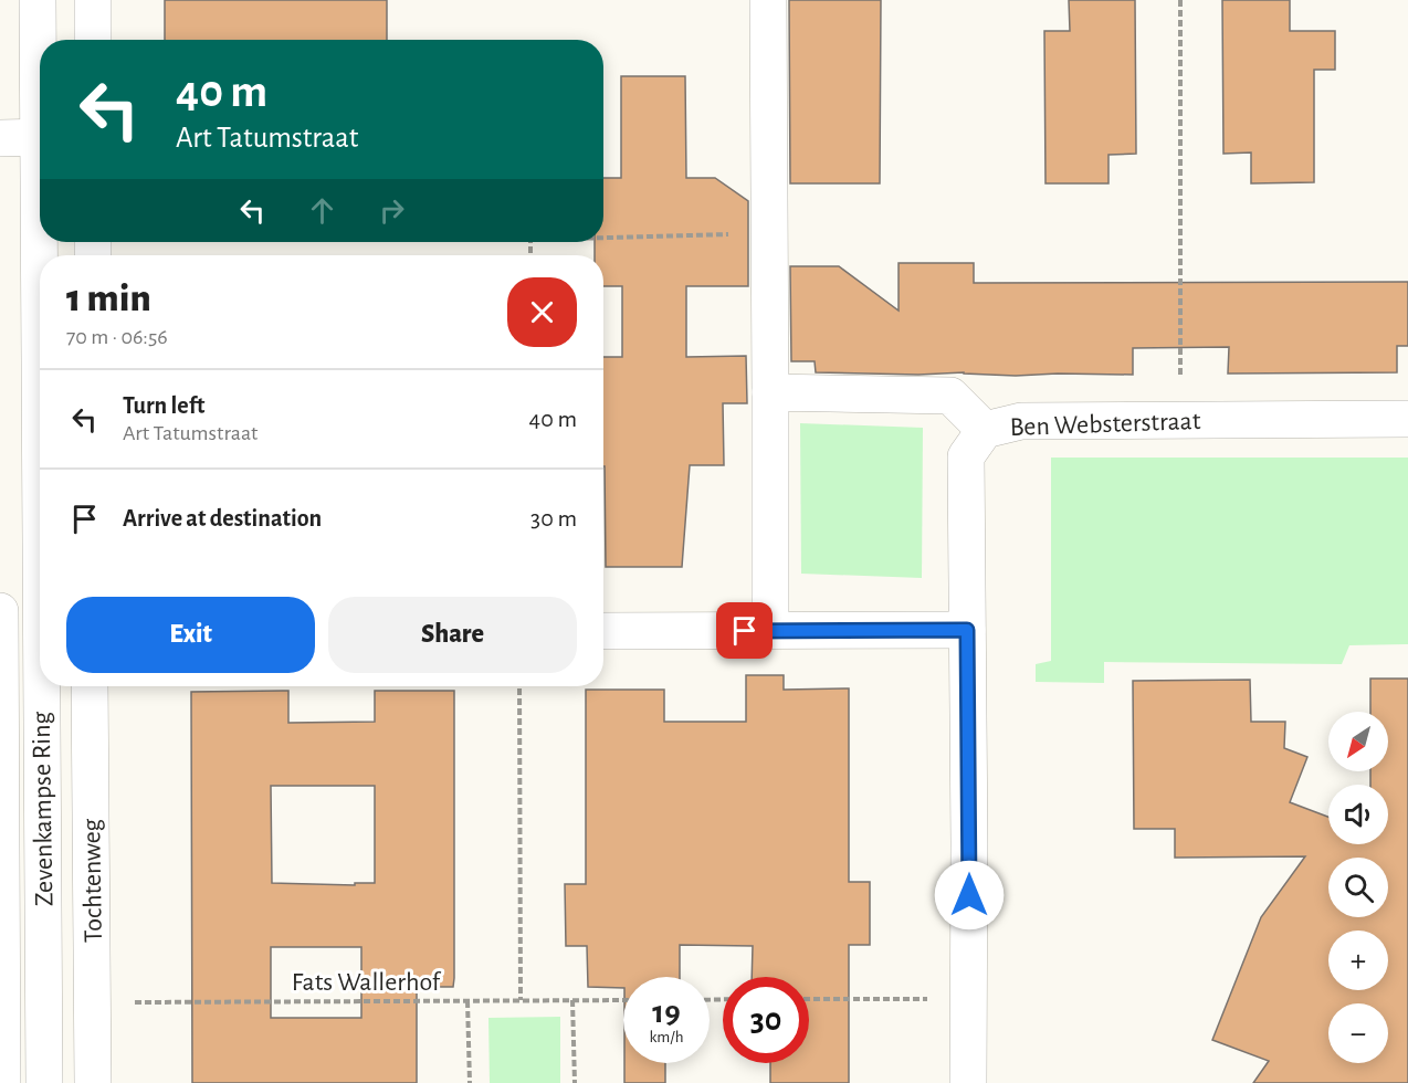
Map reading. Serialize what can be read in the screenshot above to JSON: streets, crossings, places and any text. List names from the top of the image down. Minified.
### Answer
{"streets":{"street":["Ben Websterstraat","Zevenkampse Ring","Tochtenweg"],"path":["Fats Wallerhof"]},"crossings":[["Tochtenweg","Fats Wallerhof"]],"north":"bottom left","page":{"turn":["40 m","Art Tatumstraat"],"heading":["1 min","70 m · 06:56"],"list":[{"name":"Turn left","note":"Art Tatumstraat","value":"40 m"},{"name":"Arrive at destination","value":"30 m"}],"buttons":["Exit","Share"],"map_buttons":["+","−"],"speed":"19 km/h","limit":"30"}}
